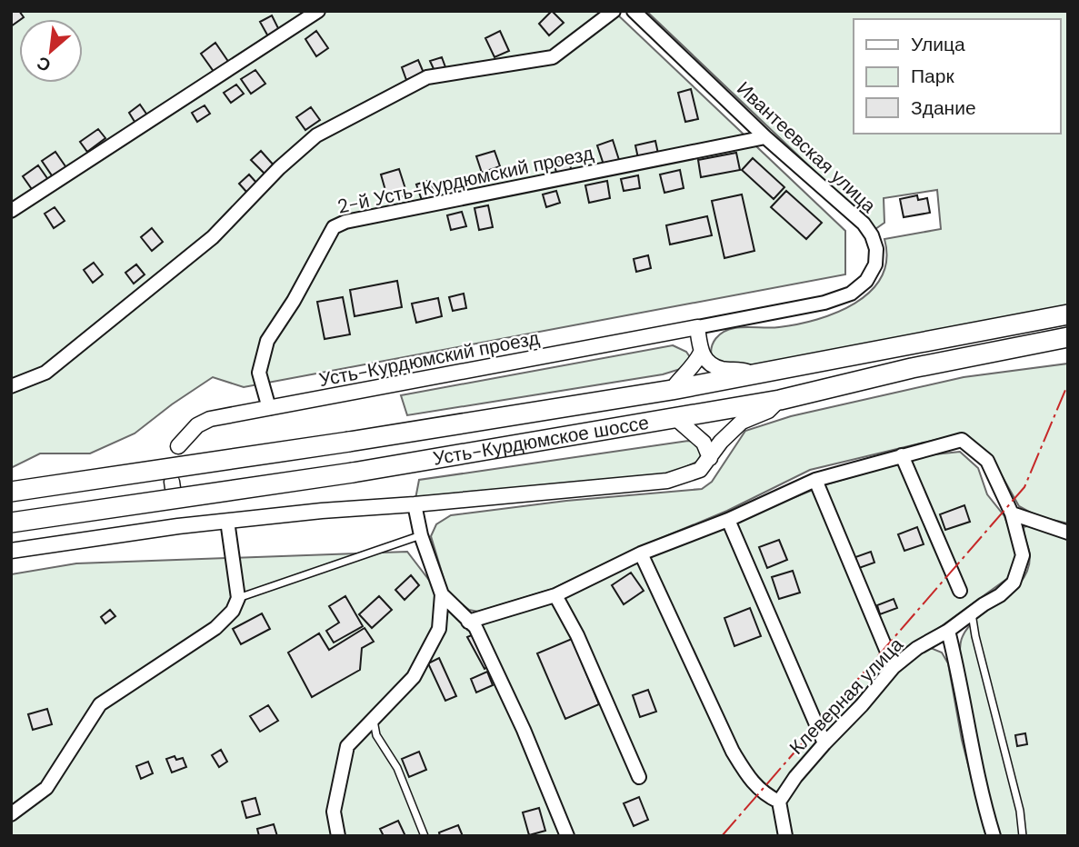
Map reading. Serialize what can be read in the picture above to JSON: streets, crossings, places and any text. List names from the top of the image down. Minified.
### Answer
{"streets":{"main road":["Усть-Курдюмское шоссе"],"street":["Ивантеевская улица","2-й Усть-Курдюмский проезд","Усть-Курдюмский проезд","Клеверная улица"]},"crossings":[["Ивантеевская улица","2-й Усть-Курдюмский проезд"],["Ивантеевская улица","Усть-Курдюмский проезд"],["2-й Усть-Курдюмский проезд","Усть-Курдюмский проезд"]],"legend":["Улица","Парк","Здание"],"north":"bottom left"}
